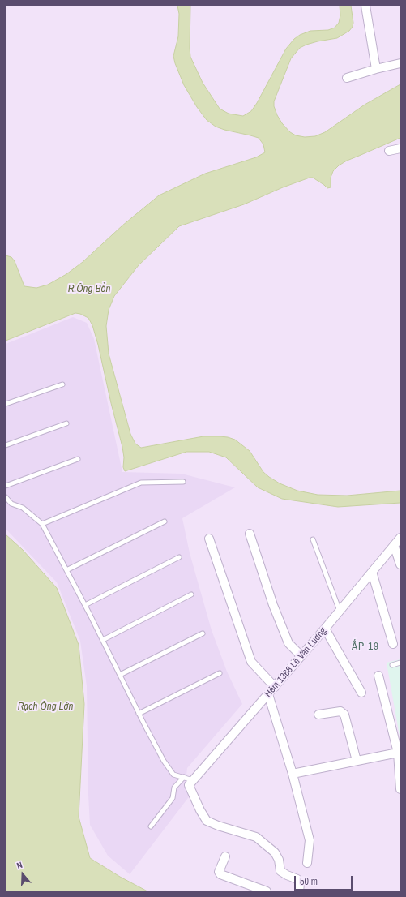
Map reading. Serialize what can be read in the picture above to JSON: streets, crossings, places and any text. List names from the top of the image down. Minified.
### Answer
{"streets":{"street":["Hẻm 1368 Lê Văn Lương"]},"districts":["ẤP 19"],"water":["R.Ông Bổn","Rạch Ông Lớn"],"scale_bar":"50 m","north":"top"}
